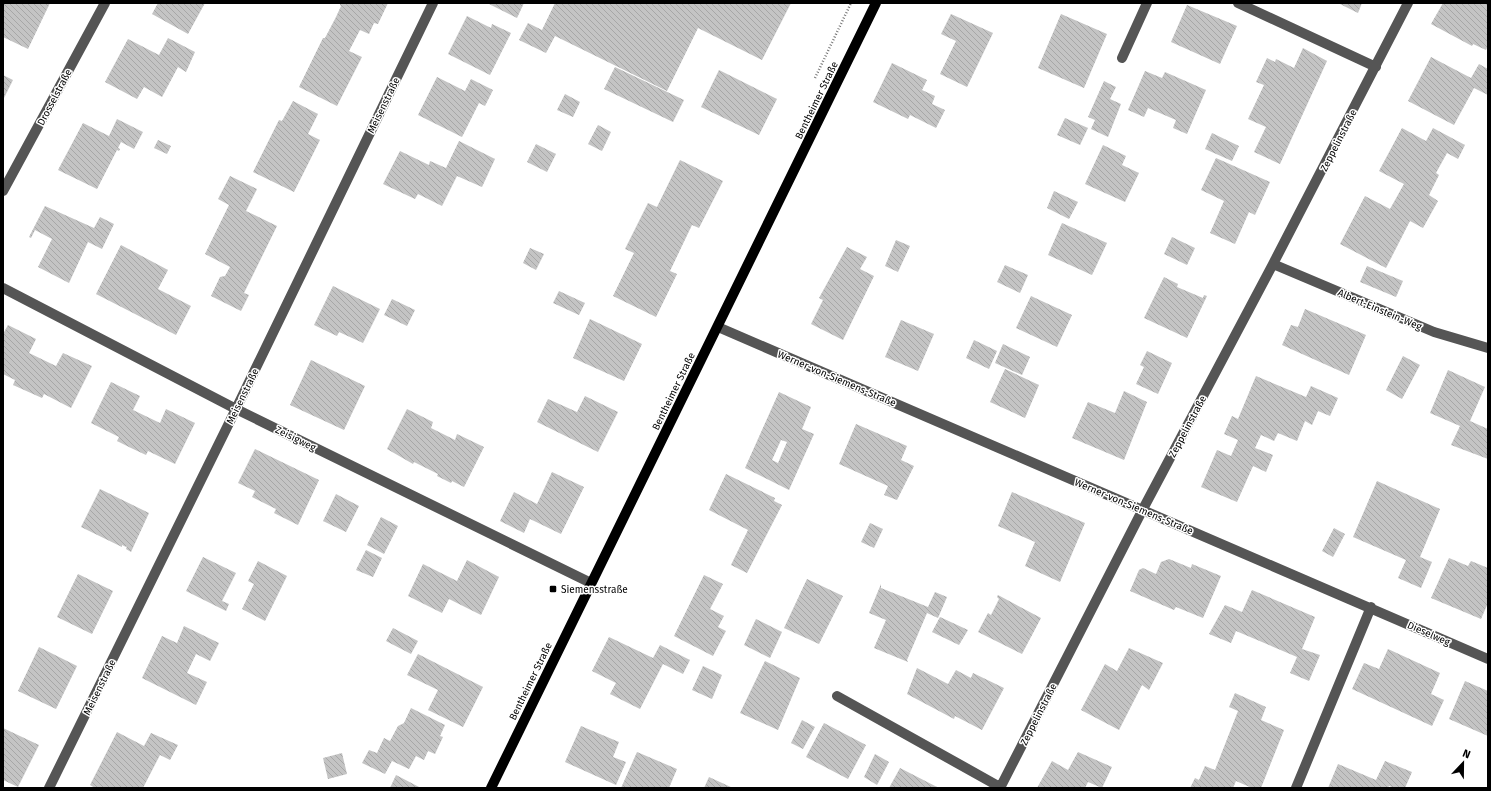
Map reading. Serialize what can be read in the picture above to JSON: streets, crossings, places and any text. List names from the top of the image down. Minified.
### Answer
{"streets":{"main road":["Bentheimer Straße"],"street":["Drosselstraße","Meisenstraße","Zeppelinstraße","Albert-Einstein-Weg","Werner-von-Siemens-Straße","Zeisigweg","Dieselweg"]},"crossings":[["Bentheimer Straße","Werner-von-Siemens-Straße"],["Bentheimer Straße","Zeisigweg"],["Meisenstraße","Zeisigweg"],["Zeppelinstraße","Albert-Einstein-Weg"],["Zeppelinstraße","Werner-von-Siemens-Straße"],["Werner-von-Siemens-Straße","Dieselweg"]],"places":{"transit":["Siemensstraße"]},"north":"top"}
